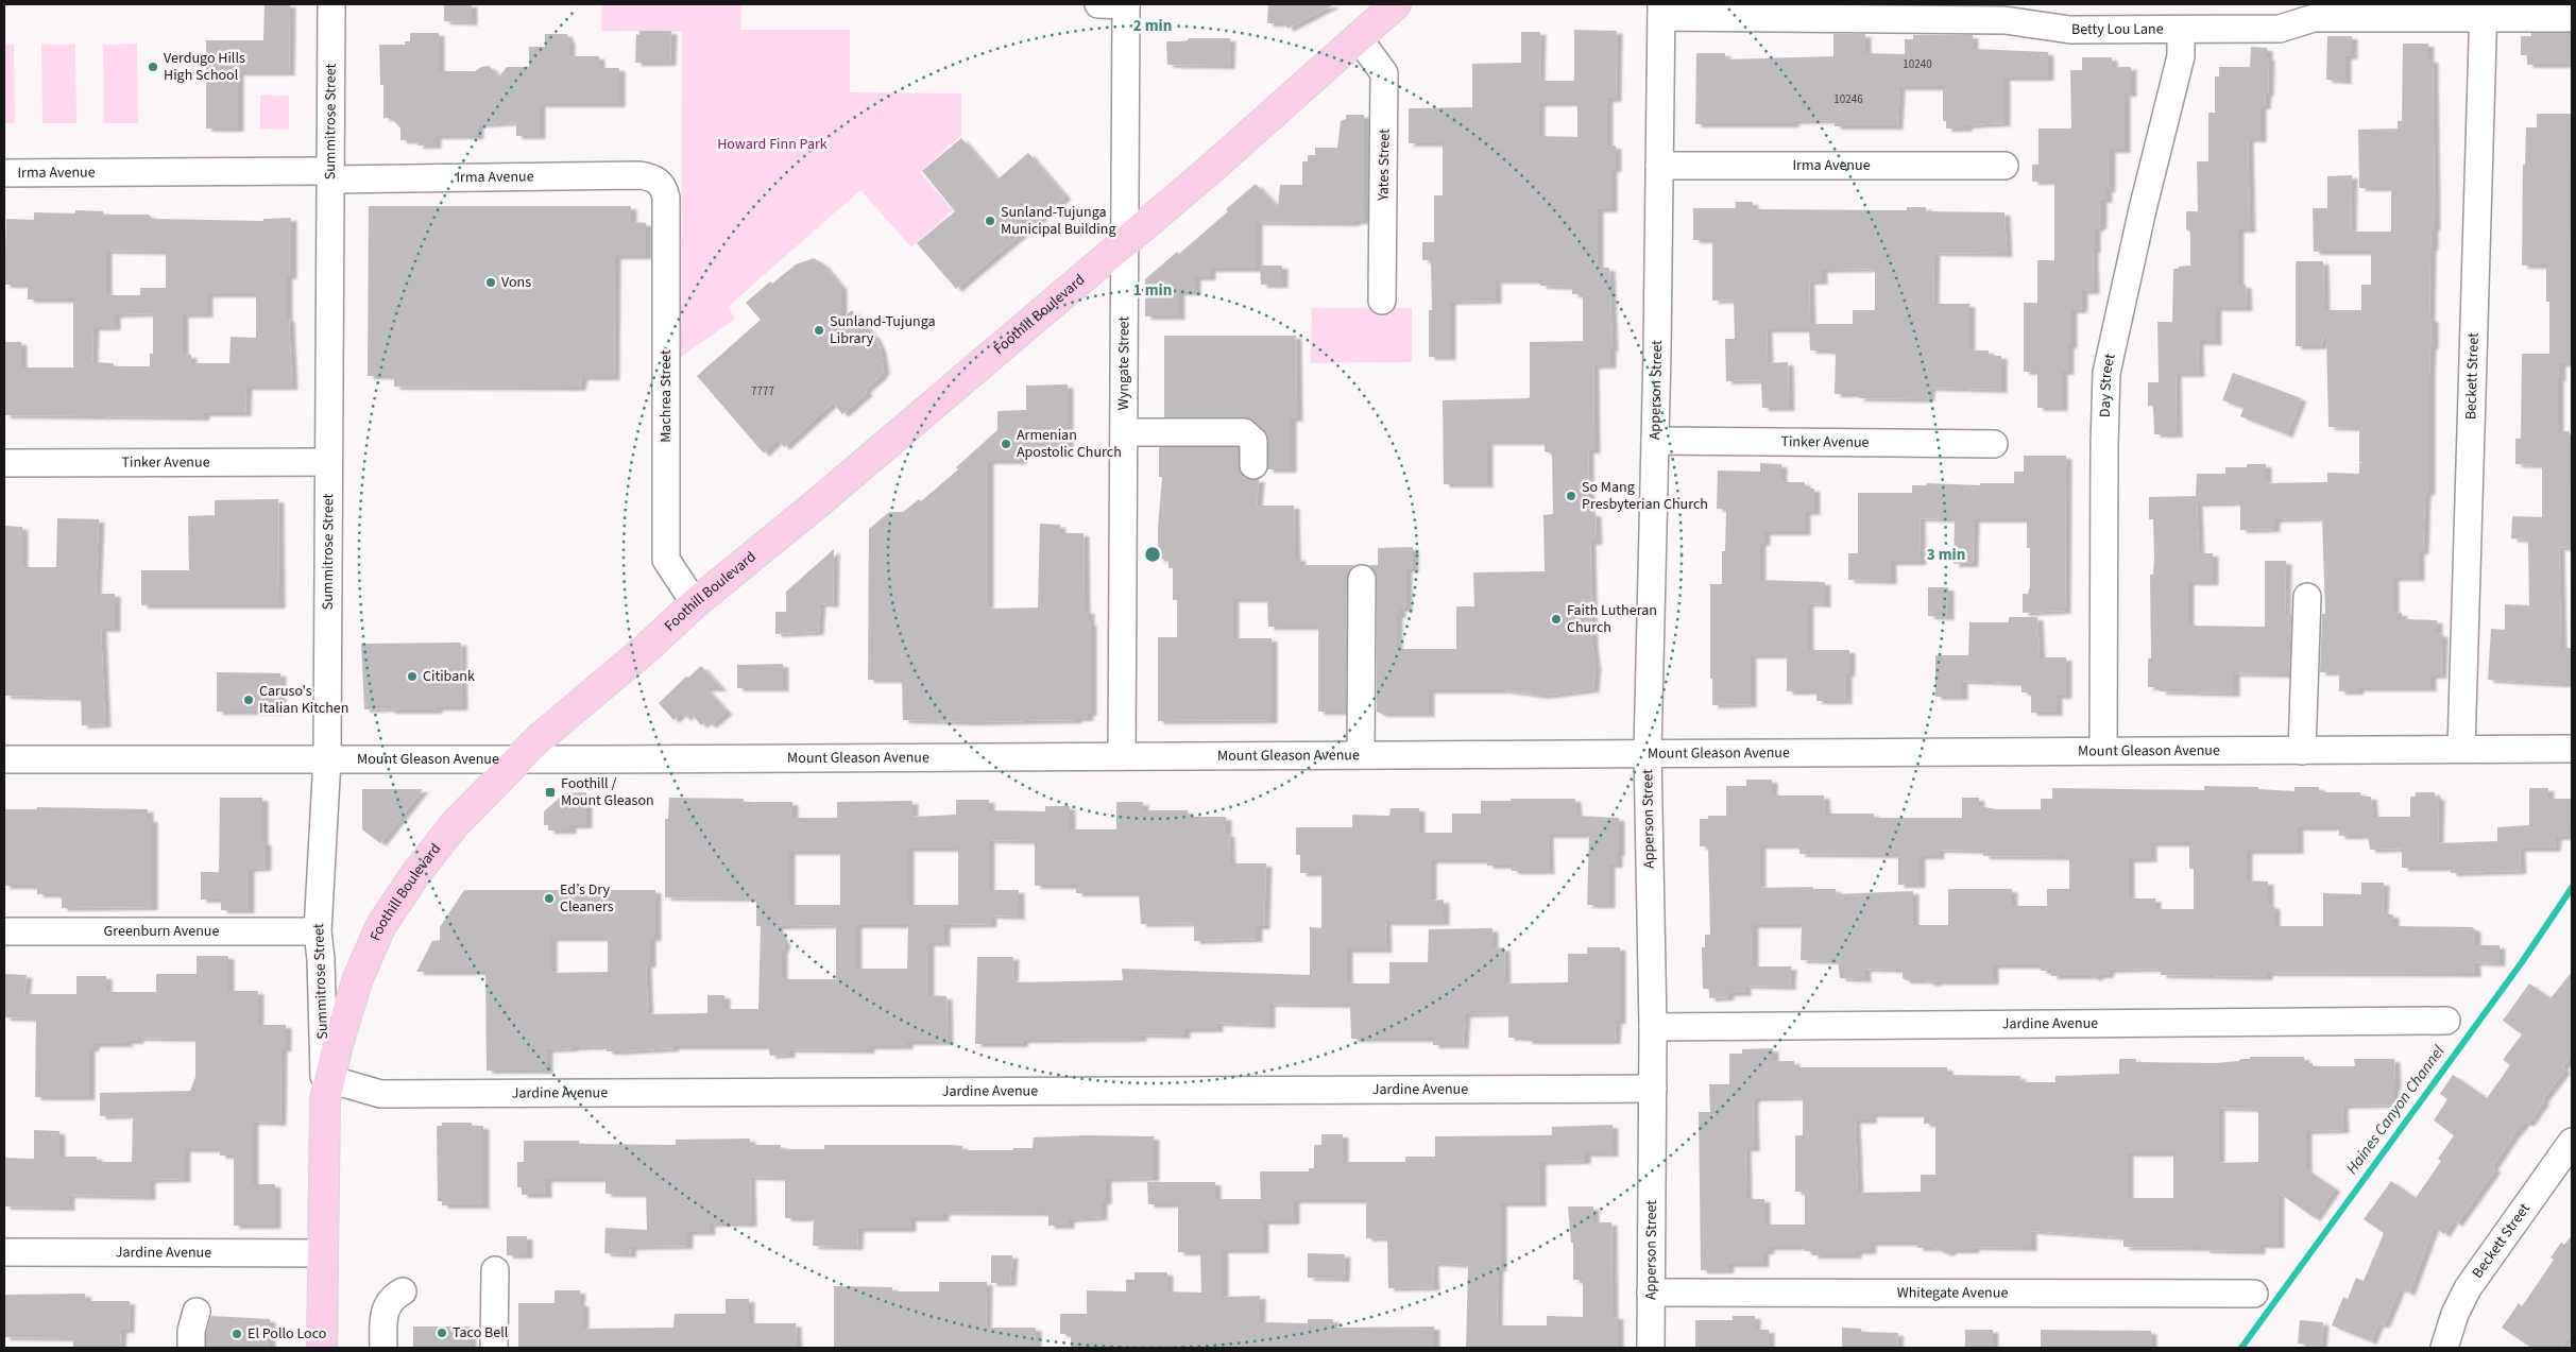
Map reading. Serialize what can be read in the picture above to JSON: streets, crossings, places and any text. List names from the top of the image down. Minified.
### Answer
{"streets":{"main road":["Foothill Boulevard"],"street":["Betty Lou Lane","Summitrose Street","Yates Street","Irma Avenue","Wyngate Street","Beckett Street","Day Street","Apperson Street","Machrea Street","Tinker Avenue","Mount Gleason Avenue","Greenburn Avenue","Jardine Avenue","Whitegate Avenue"]},"crossings":[["Betty Lou Lane","Beckett Street"],["Betty Lou Lane","Day Street"],["Betty Lou Lane","Apperson Street"],["Summitrose Street","Irma Avenue"],["Summitrose Street","Foothill Boulevard"],["Summitrose Street","Tinker Avenue"],["Summitrose Street","Mount Gleason Avenue"],["Summitrose Street","Greenburn Avenue"],["Summitrose Street","Jardine Avenue"],["Yates Street","Foothill Boulevard"],["Irma Avenue","Apperson Street"],["Irma Avenue","Machrea Street"],["Foothill Boulevard","Wyngate Street"],["Foothill Boulevard","Machrea Street"],["Foothill Boulevard","Mount Gleason Avenue"],["Foothill Boulevard","Jardine Avenue"],["Wyngate Street","Mount Gleason Avenue"],["Beckett Street","Mount Gleason Avenue"],["Day Street","Mount Gleason Avenue"],["Apperson Street","Tinker Avenue"],["Apperson Street","Mount Gleason Avenue"],["Apperson Street","Jardine Avenue"],["Apperson Street","Whitegate Avenue"]],"water":["Haines Canyon Channel"],"parks":["Howard Finn Park"],"places":{"other":["Verdugo Hills High School","Sunland-Tujunga Municipal Building","Vons","Sunland-Tujunga Library","Armenian Apostolic Church","So Mang Presbyterian Church","Faith Lutheran Church","Citibank","Caruso's Italian Kitchen","Ed’s Dry Cleaners","Taco Bell","El Pollo Loco"],"transit":["Foothill / Mount Gleason"]},"house_numbers":["10240","10246","7777"],"rings":["2 min","1 min","3 min"]}
